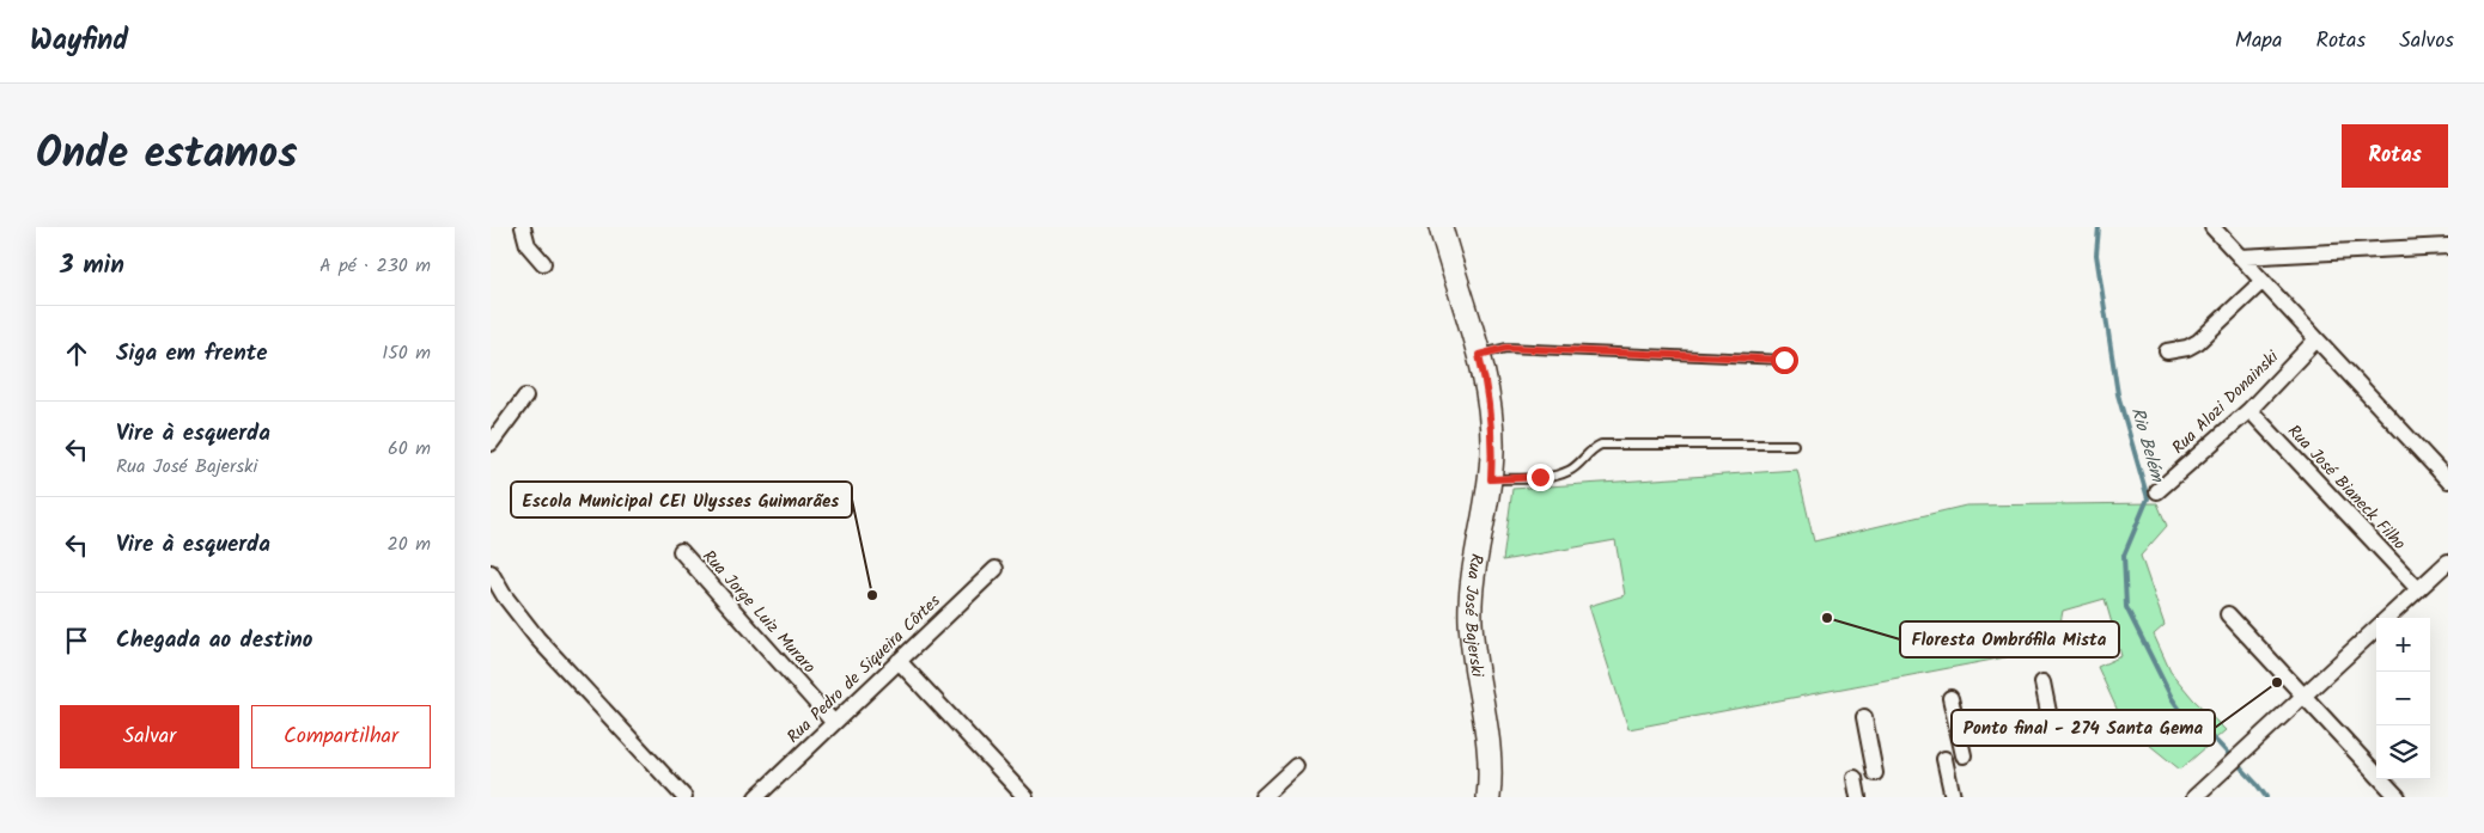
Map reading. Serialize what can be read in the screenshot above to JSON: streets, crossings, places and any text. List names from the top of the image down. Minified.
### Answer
{"streets":{"main road":["Rua José Bajerski"],"street":["Rua Alozi Donainski","Rua José Bianeck Filho","Rua Jorge Luiz Muraro","Rua Pedro de Siqueira Côrtes"]},"crossings":[["Rua Alozi Donainski","Rua José Bianeck Filho"],["Rua Jorge Luiz Muraro","Rua Pedro de Siqueira Côrtes"]],"water":["Rio Belém"],"places":["Escola Municipal CEI Ulysses Guimarães","Floresta Ombrófila Mista","Ponto final - 274 Santa Gema"],"page":{"header":"Wayfind","nav":["Mapa","Rotas","Salvos"],"title":"Onde estamos","buttons":["Rotas",["Salvar","Compartilhar"]],"heading":["3 min","A pé · 230 m"],"list":[["Siga em frente","150 m"],["Vire à esquerda","Rua José Bajerski","60 m"],["Vire à esquerda","20 m"],"Chegada ao destino"],"map_buttons":["+","−"]}}
